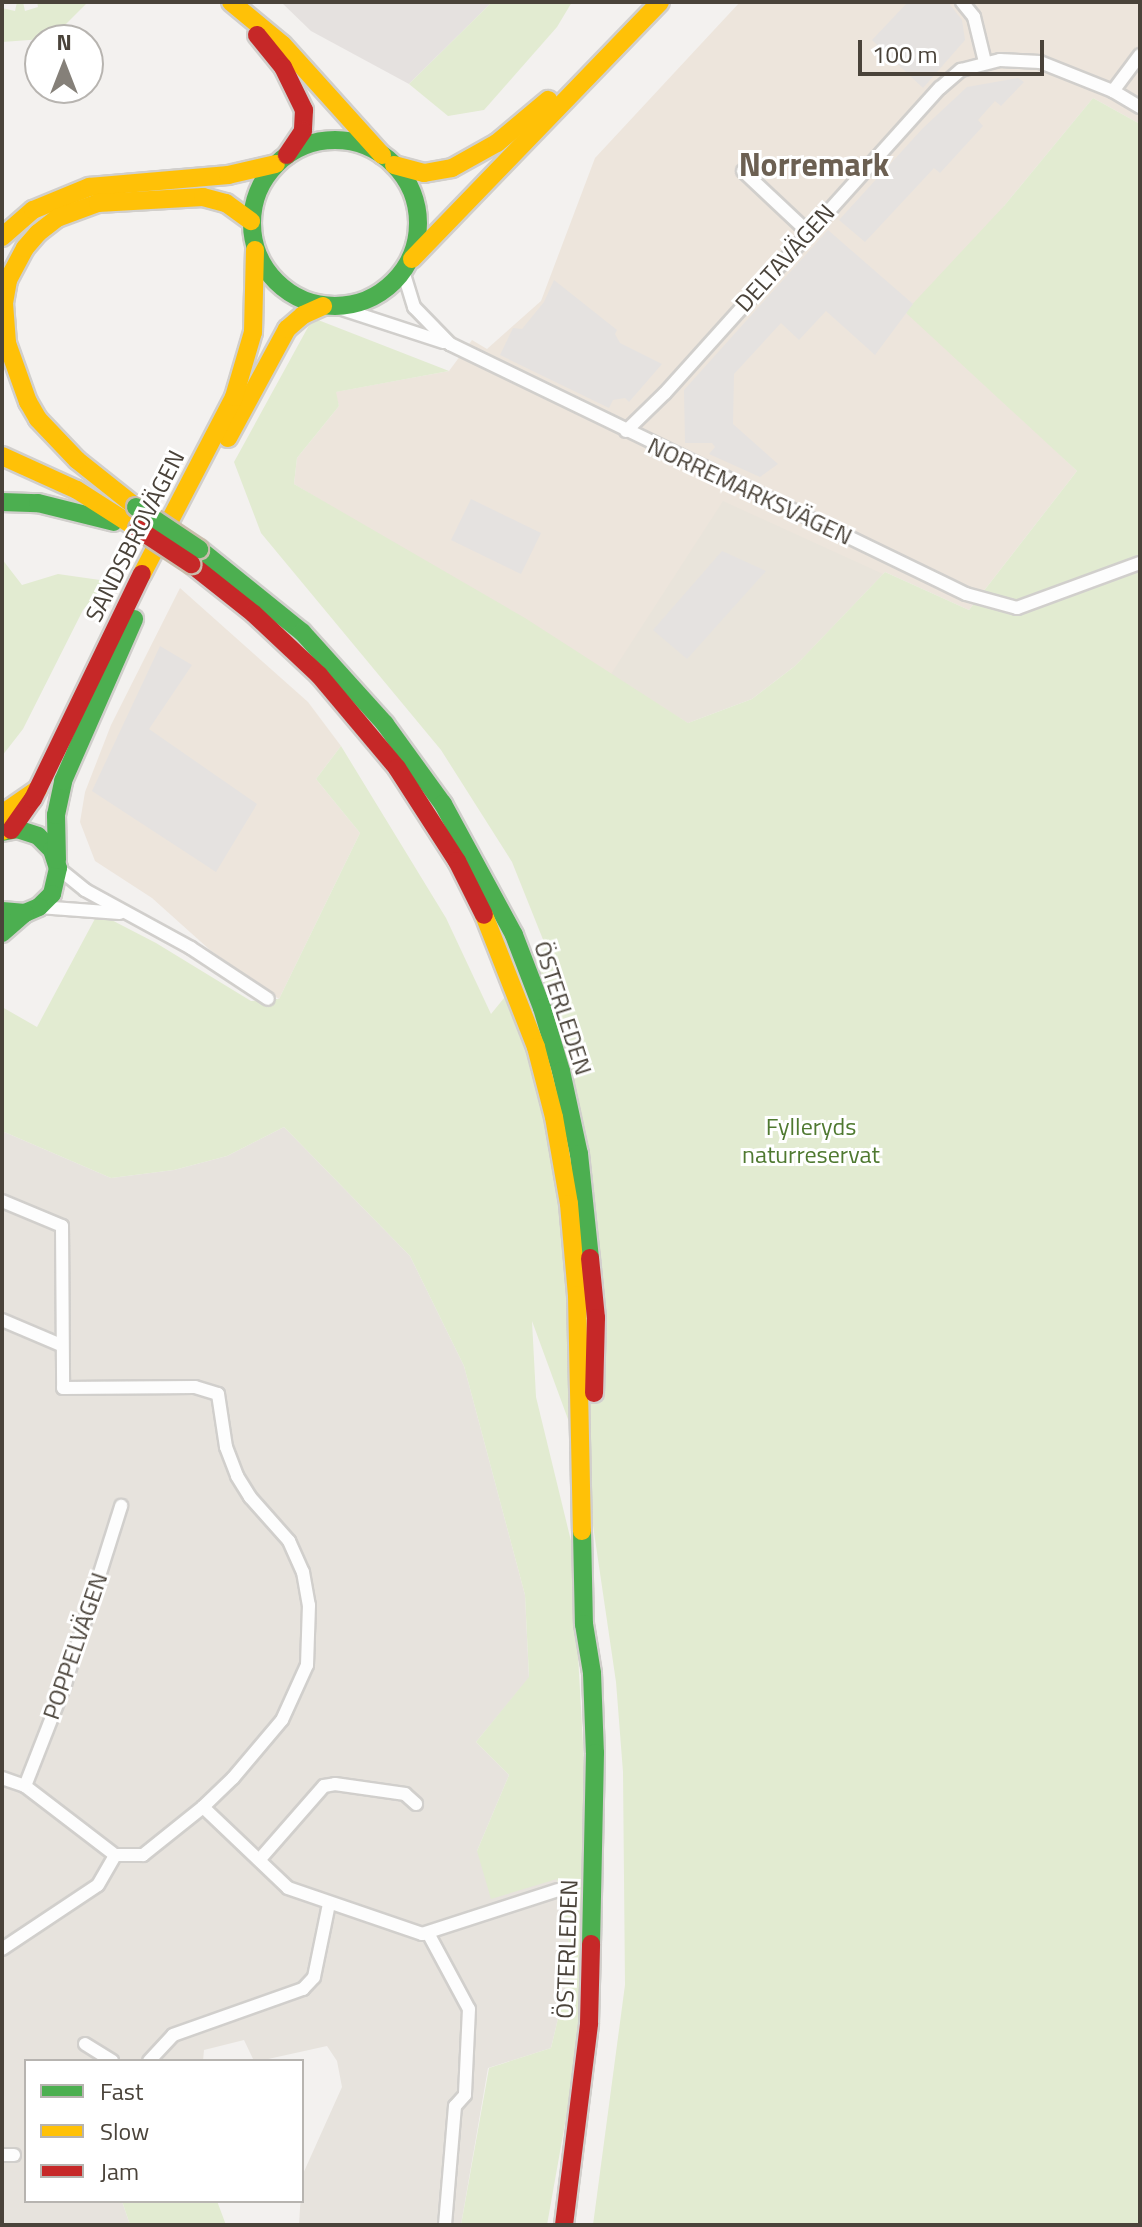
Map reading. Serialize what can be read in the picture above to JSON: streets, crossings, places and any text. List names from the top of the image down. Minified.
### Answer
{"streets":{"main road":["SANDSBROVÄGEN","ÖSTERLEDEN"],"street":["DELTAVÄGEN","NORREMARKSVÄGEN","POPPELVÄGEN"]},"crossings":[["DELTAVÄGEN","NORREMARKSVÄGEN"],["NORREMARKSVÄGEN","SANDSBROVÄGEN"]],"districts":["Norremark"],"parks":["Fylleryds naturreservat"],"legend":["Fast","Slow","Jam"],"scale_bar":"100 m","north":"top"}
